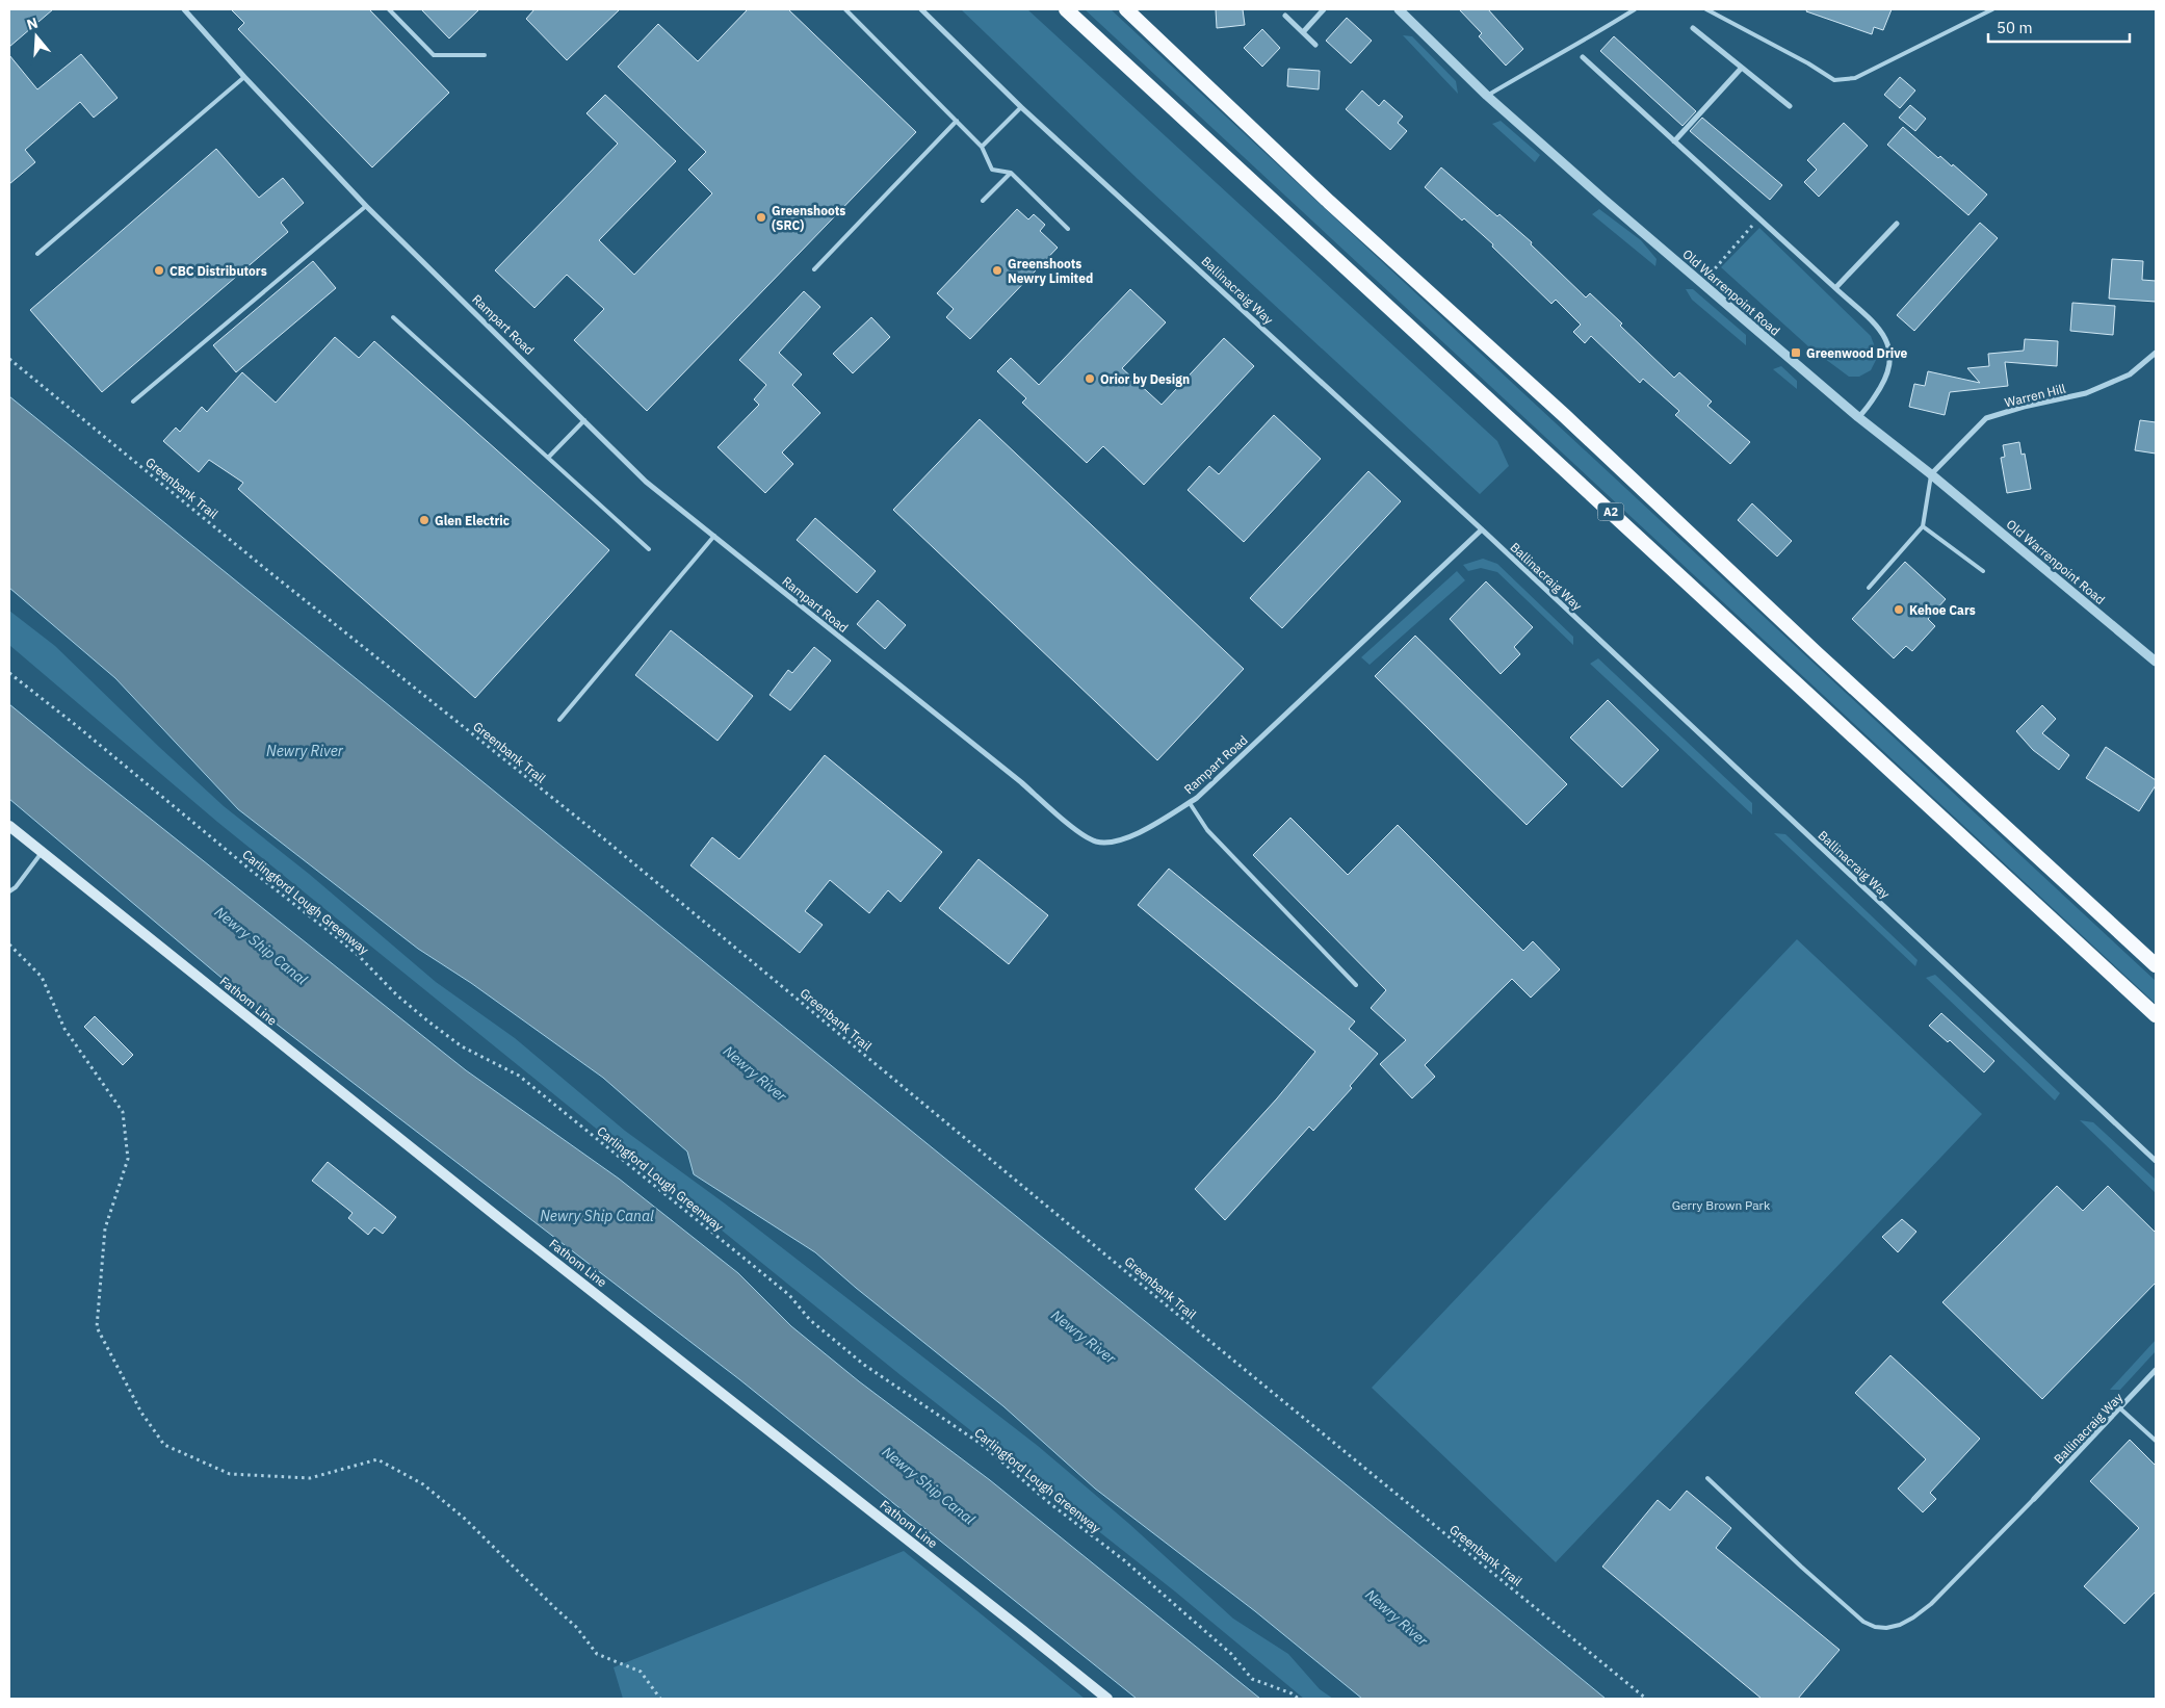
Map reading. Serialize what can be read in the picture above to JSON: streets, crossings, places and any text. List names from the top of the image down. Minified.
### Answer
{"streets":{"highway":["A2"],"main road":["Fathom Line"],"street":["Ballinacraig Way","Old Warrenpoint Road","Rampart Road","Warren Hill"],"path":["Greenbank Trail","Carlingford Lough Greenway"]},"crossings":[["Ballinacraig Way","Rampart Road"],["Old Warrenpoint Road","Warren Hill"]],"water":["Newry River","Newry Ship Canal"],"parks":["Gerry Brown Park"],"places":{"other":["Greenshoots (SRC)","CBC Distributors","Greenshoots Newry Limited","Orior by Design","Glen Electric","Kehoe Cars"],"transit":["Greenwood Drive"]},"scale_bar":"50 m","north":"top"}
